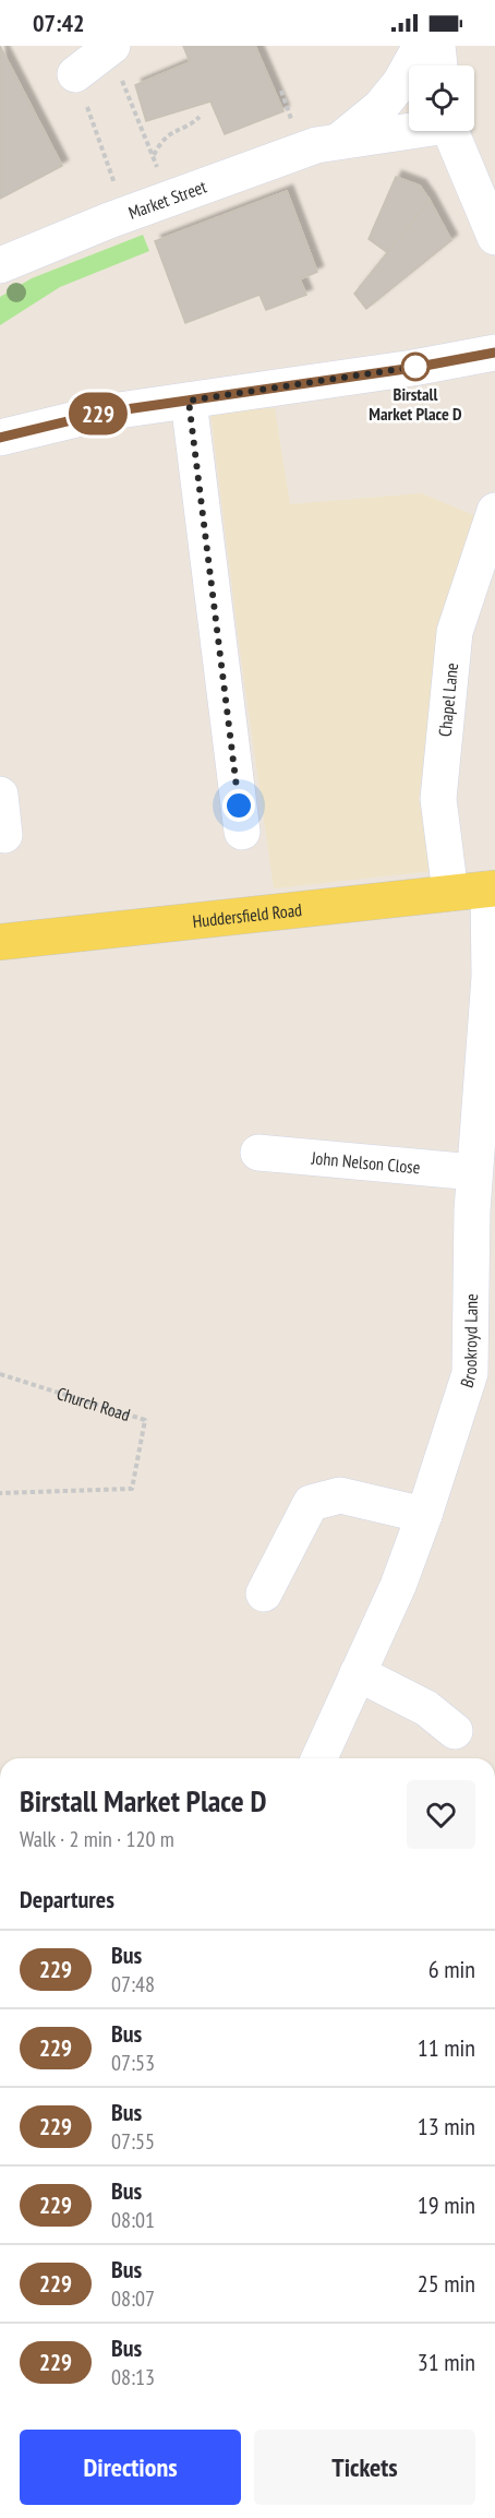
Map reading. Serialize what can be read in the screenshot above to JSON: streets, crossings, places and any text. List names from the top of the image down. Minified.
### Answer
{"streets":{"main road":["Huddersfield Road"],"street":["Market Street","Chapel Lane","John Nelson Close","Brookroyd Lane"],"path":["Church Road"]},"crossings":[["Chapel Lane","Huddersfield Road"],["Huddersfield Road","Brookroyd Lane"],["John Nelson Close","Brookroyd Lane"]],"places":["Birstall Market Place D"],"lines":["bus line 229"],"page":{"status":"07:42","on_map":"229","heading":[["Birstall Market Place D","Walk · 2 min · 120 m"],"Departures"],"list":[{"mark":"229","name":"Bus","note":"07:48","value":"6 min"},{"mark":"229","name":"Bus","note":"07:53","value":"11 min"},{"mark":"229","name":"Bus","note":"07:55","value":"13 min"},{"mark":"229","name":"Bus","note":"08:01","value":"19 min"},{"mark":"229","name":"Bus","note":"08:07","value":"25 min"},{"mark":"229","name":"Bus","note":"08:13","value":"31 min"}],"buttons":["Directions","Tickets"]}}
